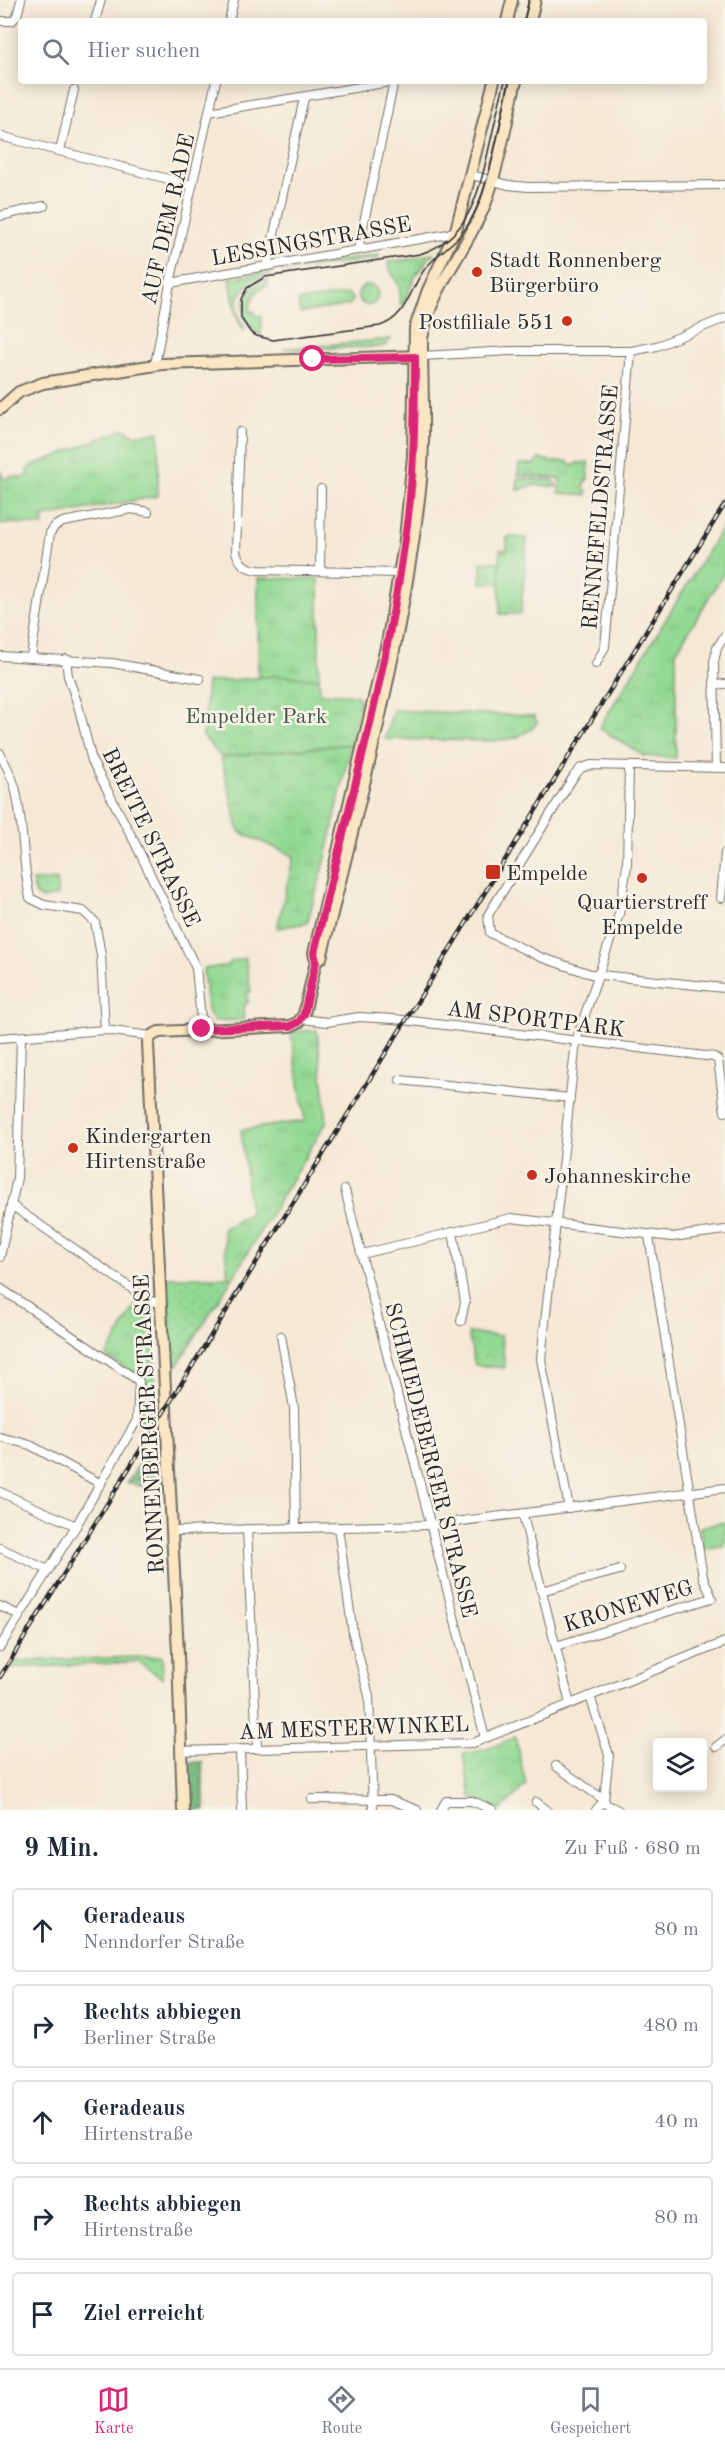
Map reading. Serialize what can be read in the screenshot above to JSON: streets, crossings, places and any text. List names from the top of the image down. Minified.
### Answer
{"streets":{"street":["AUF DEM RADE","LESSINGSTRASSE","RENNEFELDSTRASSE","BREITE STRASSE","AM SPORTPARK","RONNENBERGER STRASSE","SCHMIEDEBERGER STRASSE","KRONEWEG","AM MESTERWINKEL"]},"crossings":[["AUF DEM RADE","LESSINGSTRASSE"],["RONNENBERGER STRASSE","AM MESTERWINKEL"],["SCHMIEDEBERGER STRASSE","AM MESTERWINKEL"]],"parks":["Empelder Park"],"places":{"other":["Stadt Ronnenberg Bürgerbüro","Postfiliale 551","Quartierstreff Empelde","Kindergarten Hirtenstraße","Johanneskirche"],"transit":["Empelde"]},"page":{"search":"Hier suchen","heading":["9 Min.","Zu Fuß · 680 m"],"list":[["Geradeaus","Nenndorfer Straße","80 m"],["Rechts abbiegen","Berliner Straße","480 m"],["Geradeaus","Hirtenstraße","40 m"],["Rechts abbiegen","Hirtenstraße","80 m"],"Ziel erreicht"],"nav":["Karte","Route","Gespeichert"]}}
